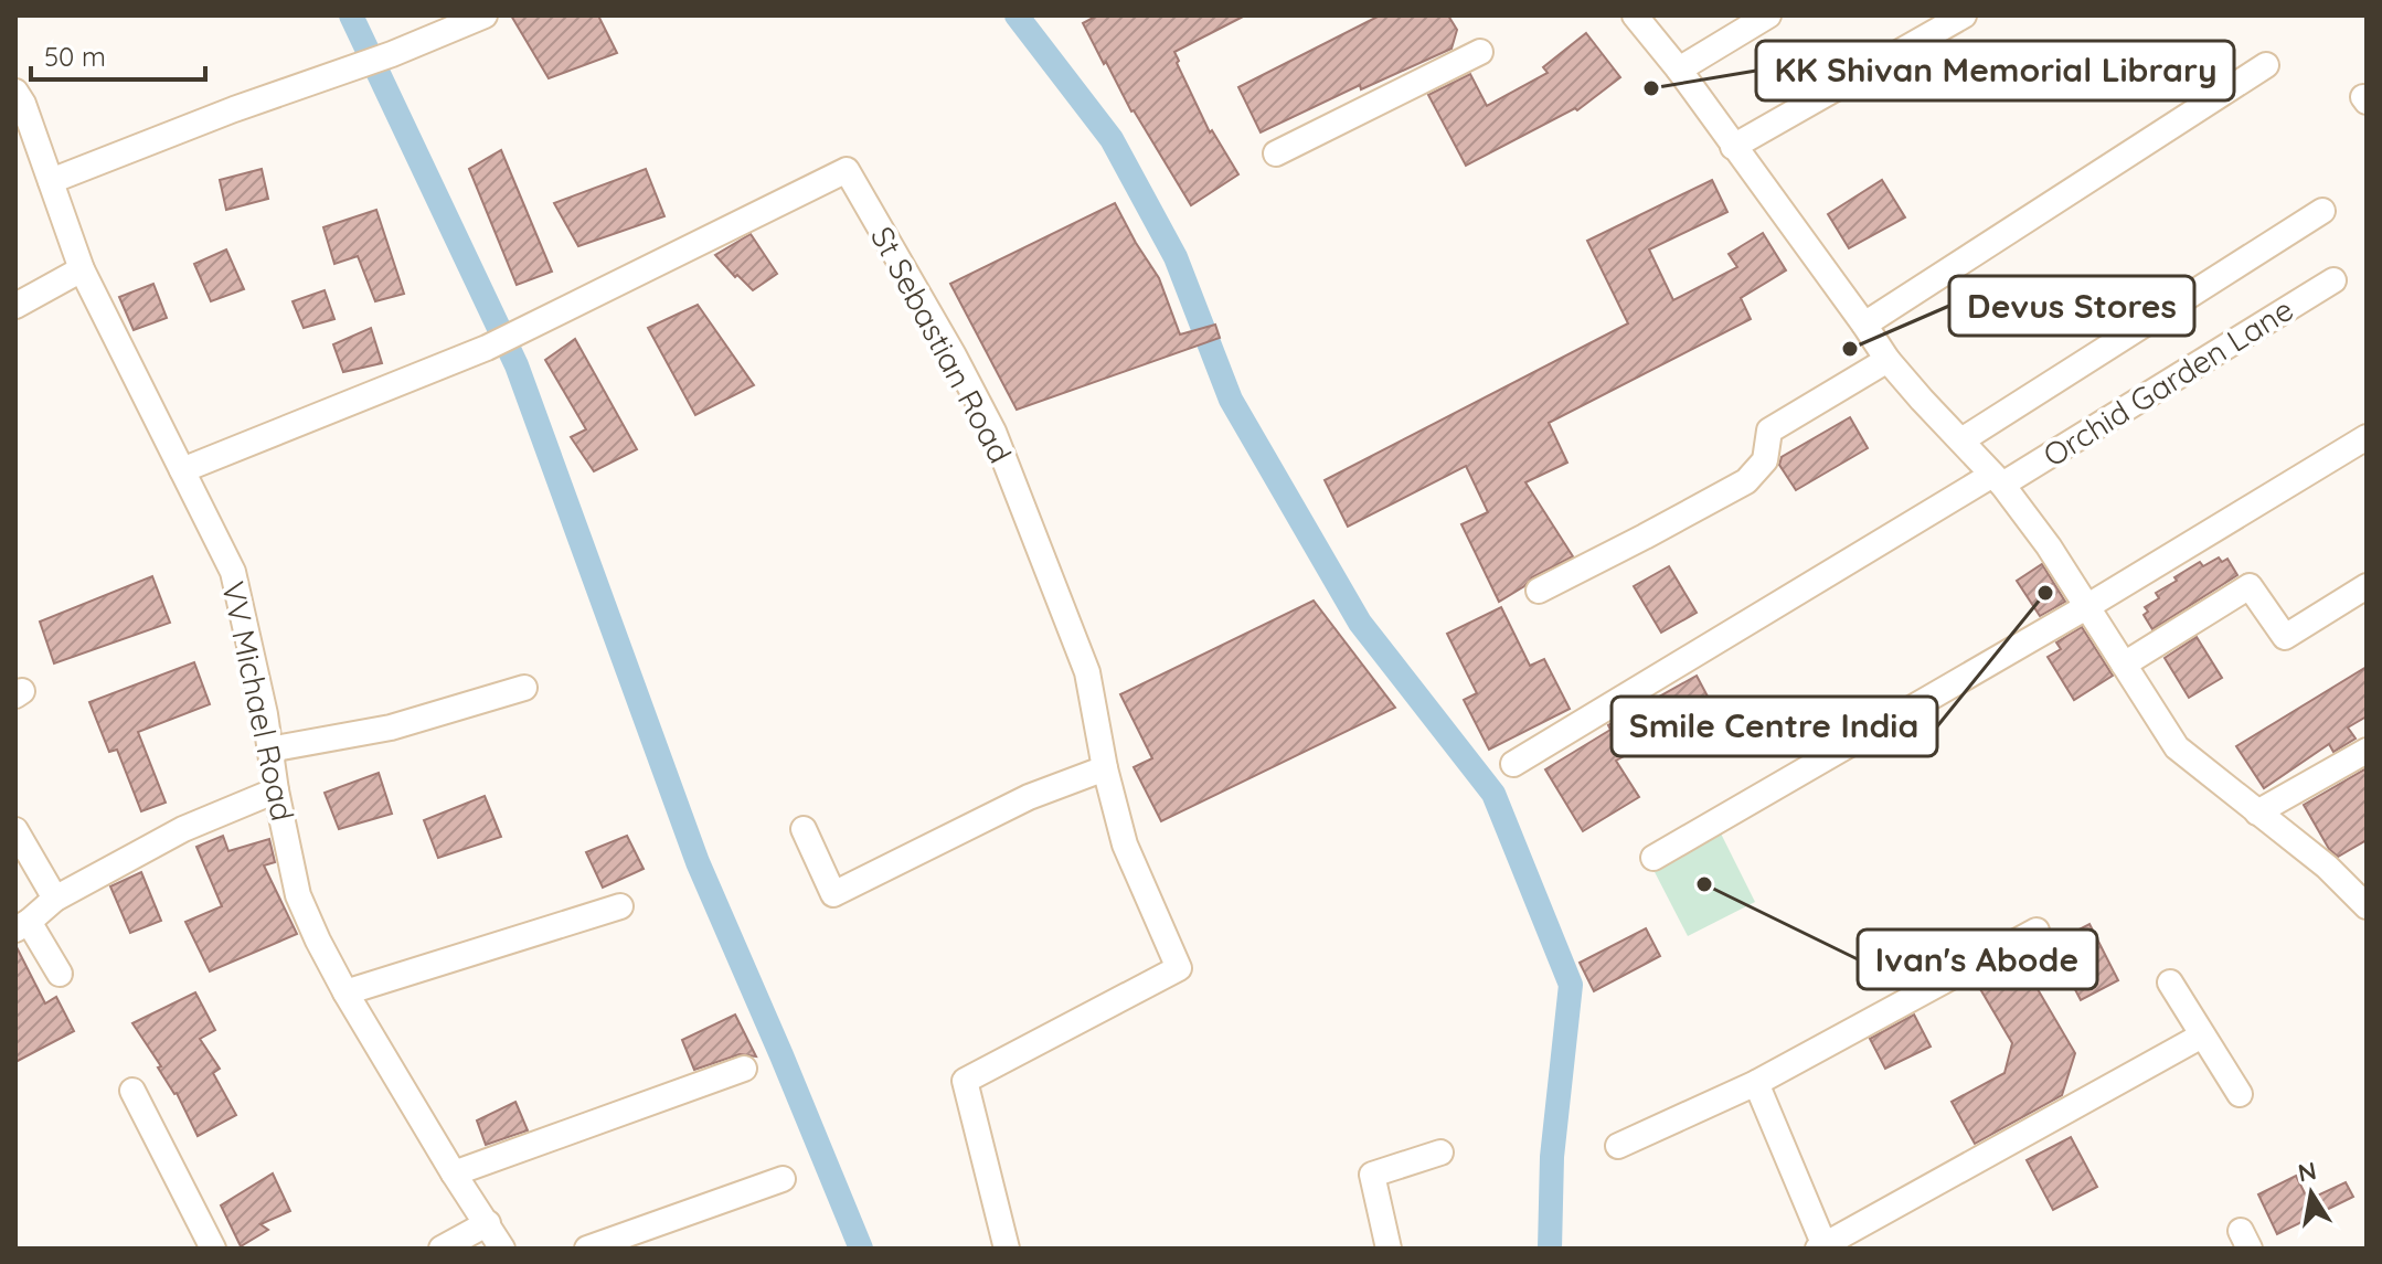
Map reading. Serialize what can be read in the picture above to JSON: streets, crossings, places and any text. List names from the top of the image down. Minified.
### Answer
{"streets":{"street":["St Sebastian Road","Orchid Garden Lane","VV Michael Road"]},"crossings":[["St Sebastian Road","VV Michael Road"]],"places":["KK Shivan Memorial Library","Devus Stores","Smile Centre India","Ivan's Abode"],"scale_bar":"50 m","north":"top"}
